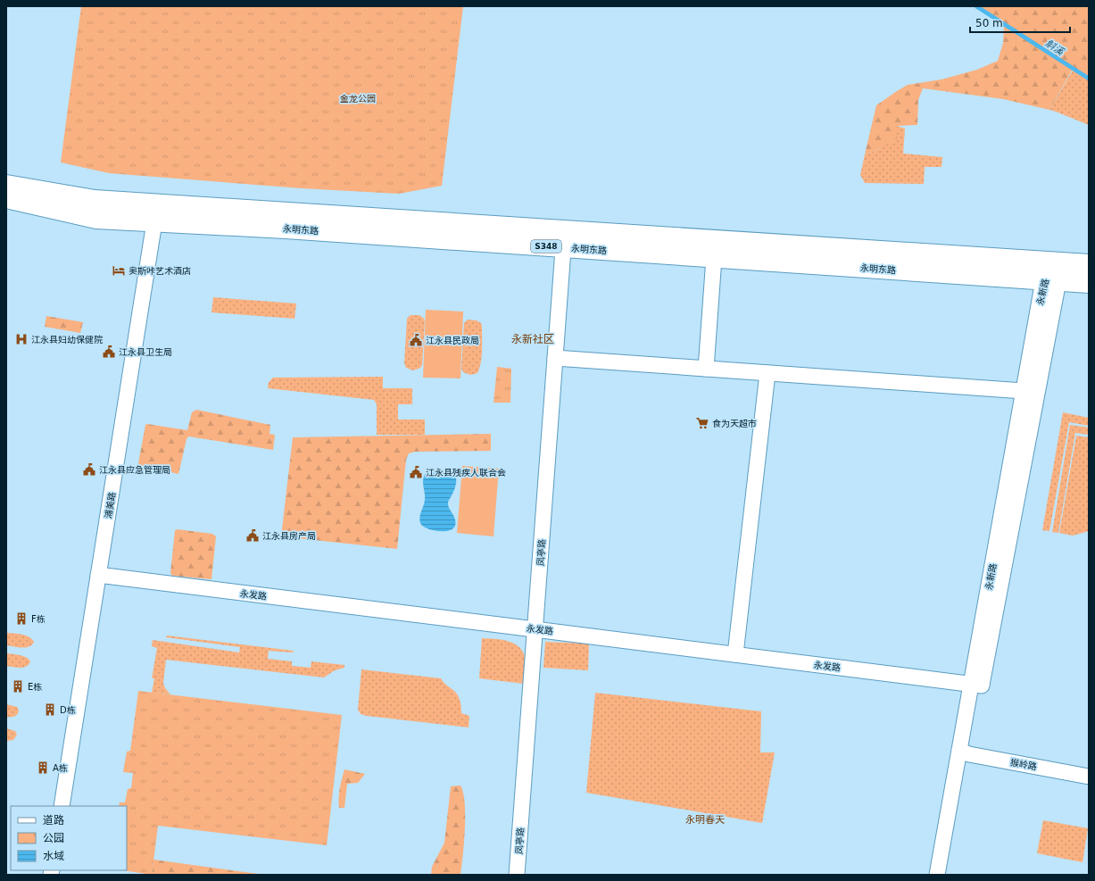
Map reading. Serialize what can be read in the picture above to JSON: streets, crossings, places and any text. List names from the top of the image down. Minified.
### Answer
{"streets":{"main road":["永明东路","S348"],"street":["永新路","浦美路","凤亭路","永发路","猴岭路"]},"crossings":[["永明东路","永新路"],["永明东路","浦美路"],["永明东路","凤亭路"],["永新路","永发路"],["永新路","猴岭路"],["浦美路","永发路"],["凤亭路","永发路"]],"districts":["永新社区","永明春天"],"water":["斛溪"],"parks":["金龙公园"],"places":{"hotel":["奥斯咔艺术酒店"],"hospital":["江永县妇幼保健院"],"public building":["江永县民政局","江永县卫生局","江永县应急管理局","江永县残疾人联合会","江永县房产局"],"supermarket":["食为天超市"],"building":["F栋","E栋","D栋","A栋"]},"legend":["道路","公园","水域"],"scale_bar":"50 m"}
